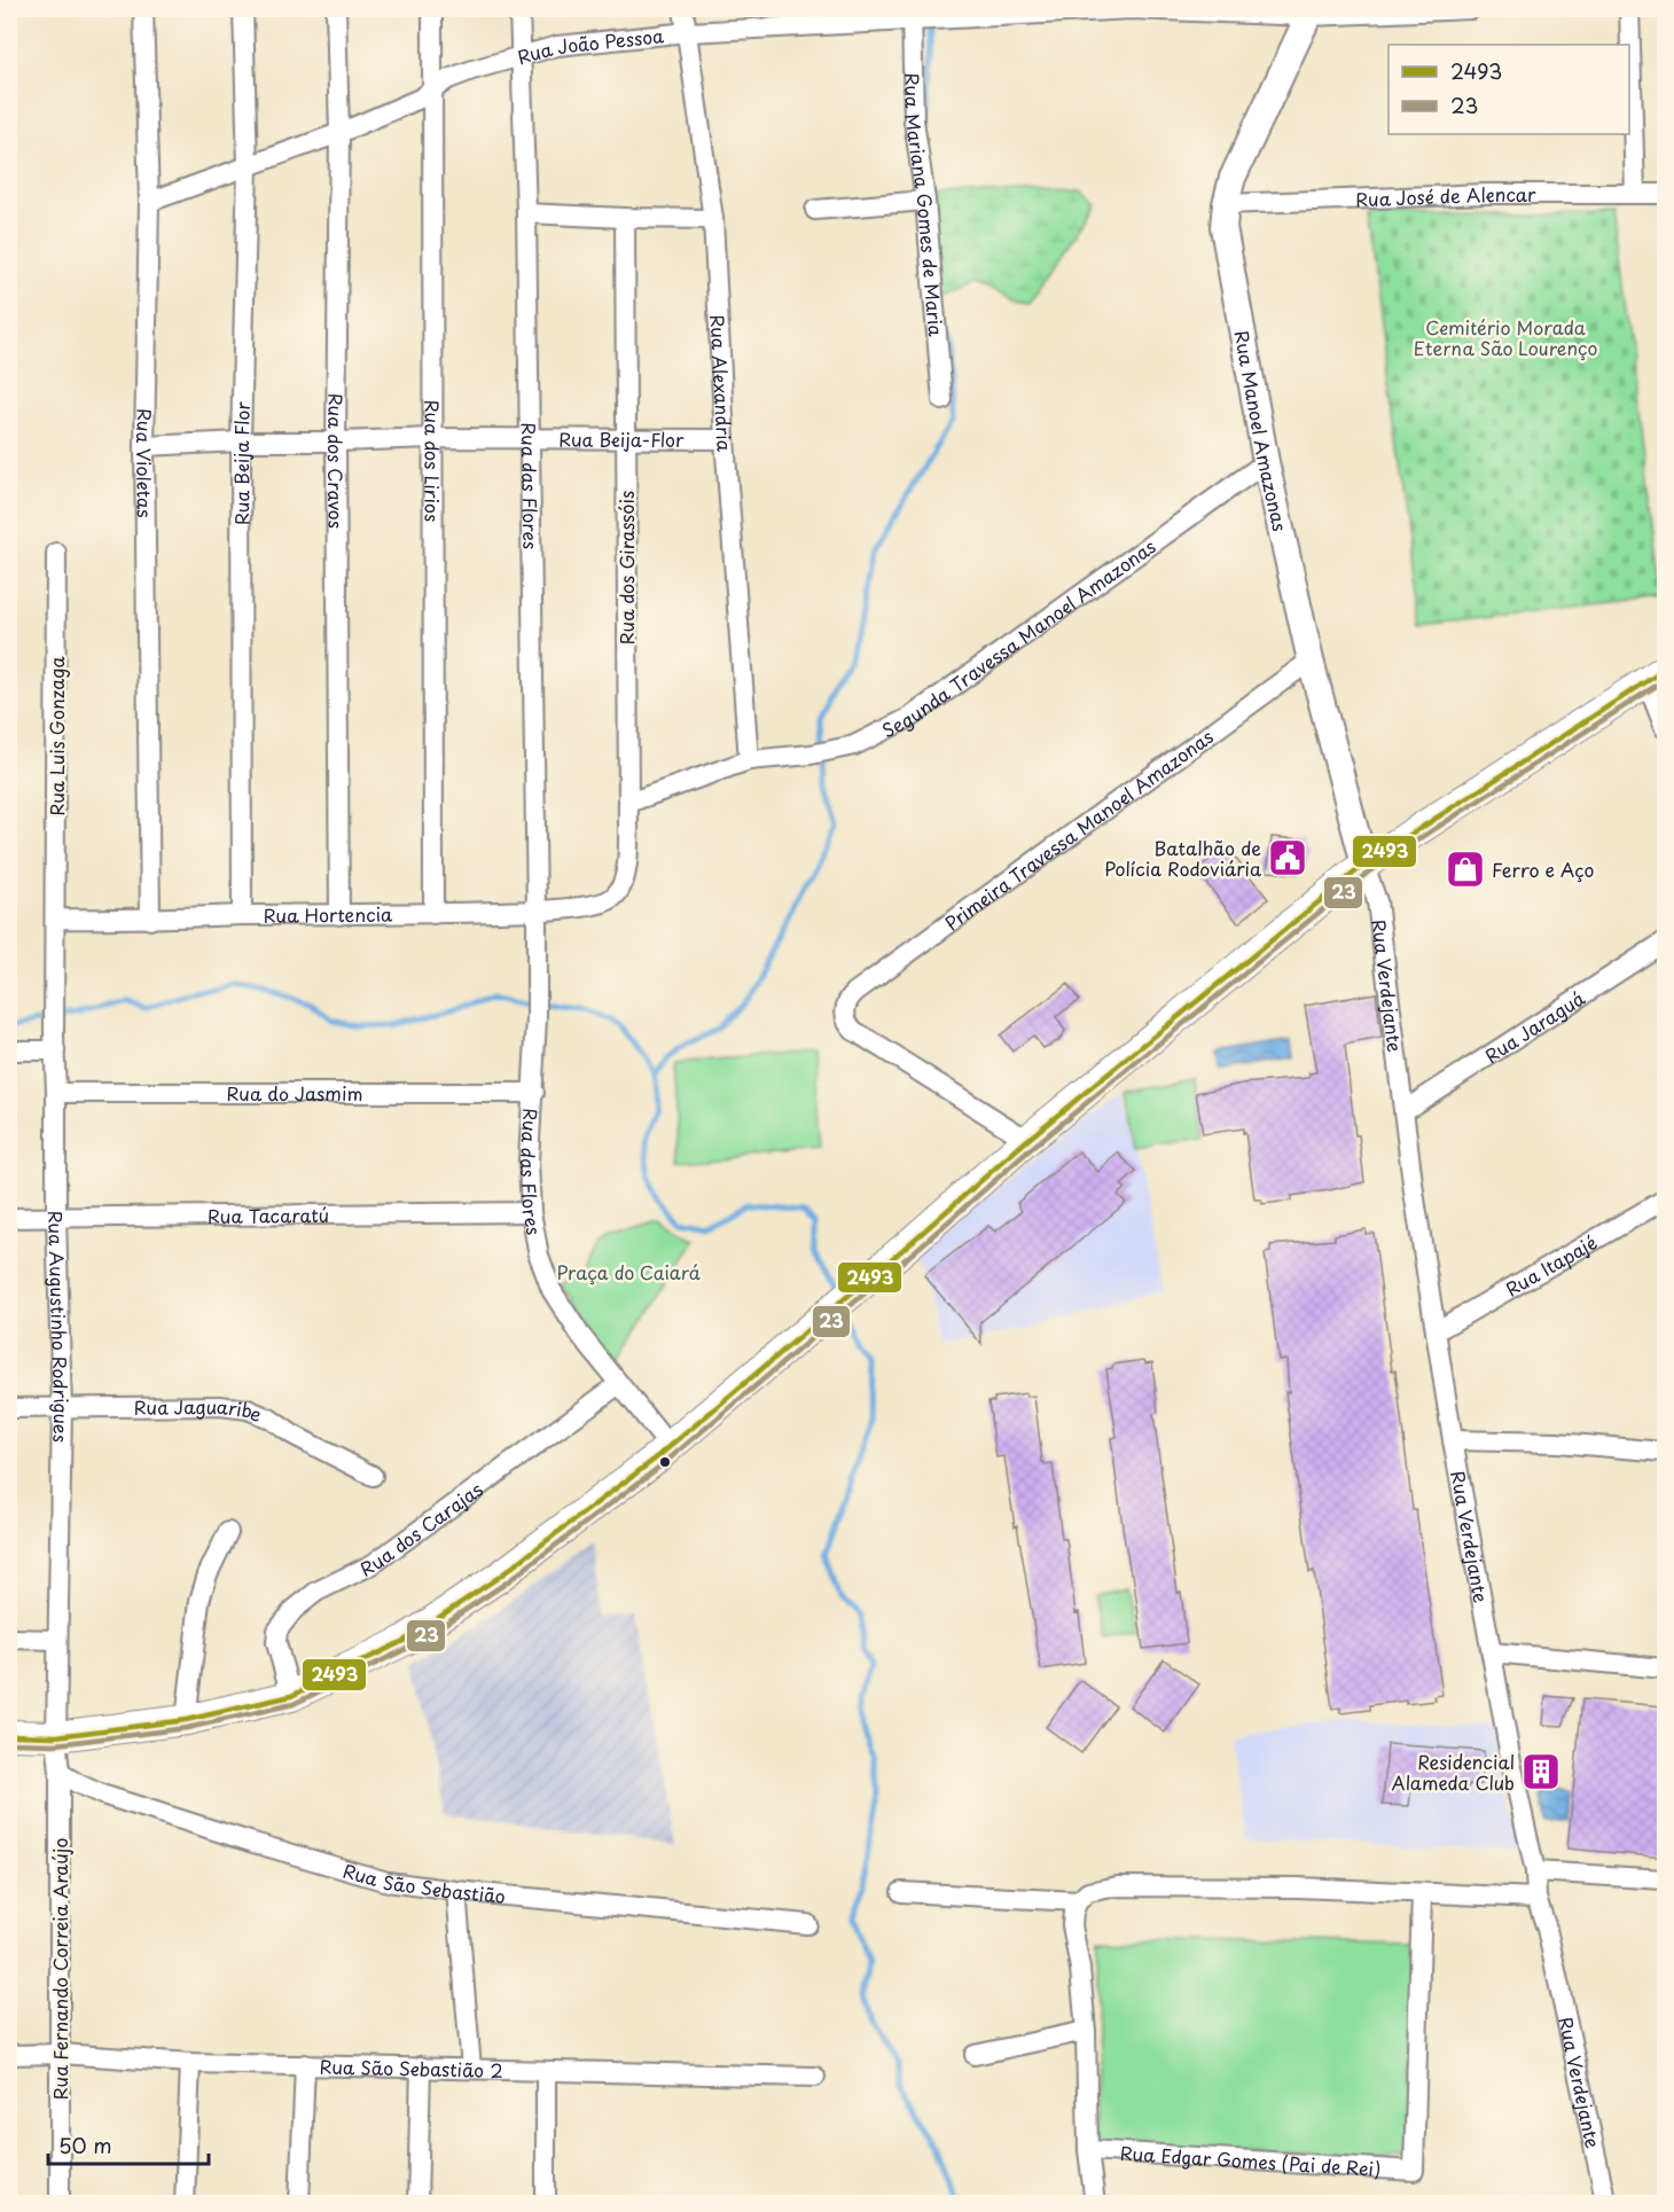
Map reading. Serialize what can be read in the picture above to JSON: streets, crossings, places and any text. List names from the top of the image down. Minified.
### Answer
{"streets":{"main road":["Rua Manoel Amazonas"],"street":["Rua João Pessoa","Rua José de Alencar","Rua Mariana Gomes de Maria","Rua Alexandria","Rua Beija-Flor","Rua dos Lirios","Rua Beija Flor","Rua dos Cravos","Rua Violetas","Rua das Flores","Rua dos Girassóis","Segunda Travessa Manoel Amazonas","Rua Luis Gonzaga","Primeira Travessa Manoel Amazonas","Rua Hortencia","Rua Verdejante","Rua Jaraguá","Rua do Jasmim","Rua Tacaratú","Rua Itapajé","Rua Augustinho Rodrigues","Rua Jaguaribe","Rua dos Carajas","Rua São Sebastião","Rua Fernando Correia Araújo","Rua São Sebastião 2","Rua Edgar Gomes (Pai de Rei)"]},"crossings":[["Rua João Pessoa","Rua Mariana Gomes de Maria"],["Rua João Pessoa","Rua Alexandria"],["Rua João Pessoa","Rua Manoel Amazonas"],["Rua João Pessoa","Rua dos Lirios"],["Rua João Pessoa","Rua Beija Flor"],["Rua João Pessoa","Rua dos Cravos"],["Rua João Pessoa","Rua Violetas"],["Rua João Pessoa","Rua das Flores"],["Rua José de Alencar","Rua Manoel Amazonas"],["Rua Alexandria","Rua Beija-Flor"],["Rua Alexandria","Segunda Travessa Manoel Amazonas"],["Rua Manoel Amazonas","Segunda Travessa Manoel Amazonas"],["Rua Manoel Amazonas","Primeira Travessa Manoel Amazonas"],["Rua Manoel Amazonas","Rua Verdejante"],["Rua Beija-Flor","Rua dos Lirios"],["Rua Beija-Flor","Rua Beija Flor"],["Rua Beija-Flor","Rua dos Cravos"],["Rua Beija-Flor","Rua Violetas"],["Rua Beija-Flor","Rua das Flores"],["Rua Beija-Flor","Rua dos Girassóis"],["Rua dos Lirios","Rua Hortencia"],["Rua Beija Flor","Rua Hortencia"],["Rua dos Cravos","Rua Hortencia"],["Rua Violetas","Rua Hortencia"],["Rua das Flores","Rua Hortencia"],["Rua das Flores","Rua do Jasmim"],["Rua das Flores","Rua Tacaratú"],["Rua das Flores","Rua dos Carajas"],["Rua dos Girassóis","Rua Hortencia"],["Rua Luis Gonzaga","Rua Hortencia"],["Rua Luis Gonzaga","Rua Augustinho Rodrigues"],["Rua Hortencia","Rua Augustinho Rodrigues"],["Rua Verdejante","Rua Jaraguá"],["Rua Verdejante","Rua Itapajé"],["Rua do Jasmim","Rua Augustinho Rodrigues"],["Rua Tacaratú","Rua Augustinho Rodrigues"],["Rua Augustinho Rodrigues","Rua Jaguaribe"],["Rua Augustinho Rodrigues","Rua Fernando Correia Araújo"],["Rua São Sebastião","Rua Fernando Correia Araújo"],["Rua Fernando Correia Araújo","Rua São Sebastião 2"]],"parks":["Cemitério Morada Eterna São Lourenço","Praça do Caiará"],"places":{"public building":["Batalhão de Polícia Rodoviária"],"shop":["Ferro e Aço"],"building":["Residencial Alameda Club"]},"lines":["transit line 2493","transit line 23"],"legend":["2493","23"],"scale_bar":"50 m"}
